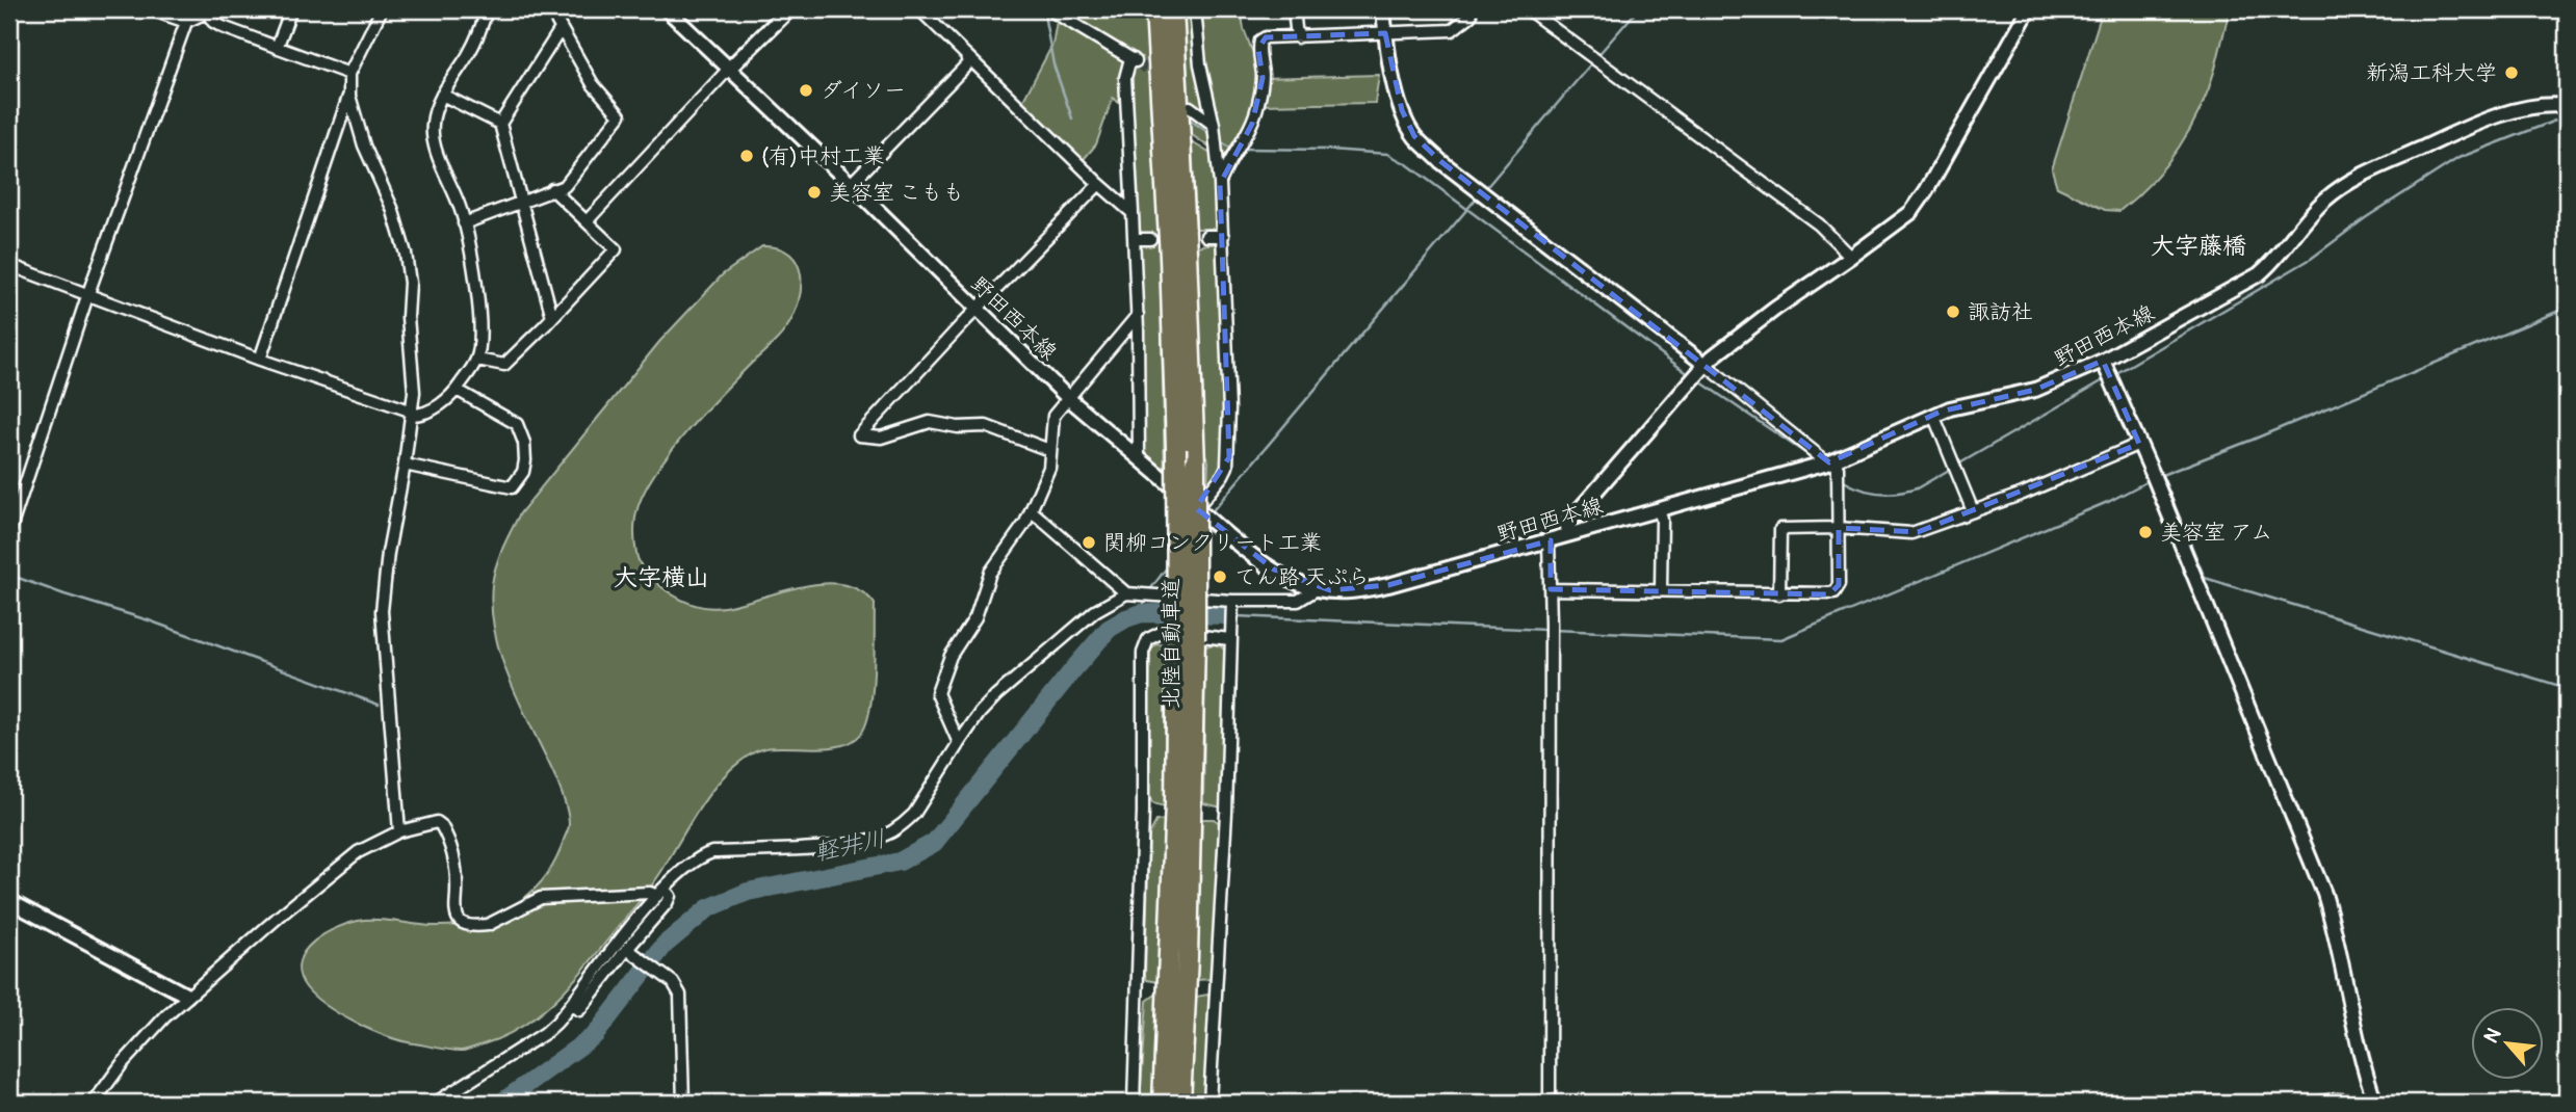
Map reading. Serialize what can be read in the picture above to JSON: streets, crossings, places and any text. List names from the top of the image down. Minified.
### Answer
{"streets":{"highway":["北陸自動車道"],"street":["野田西本線"]},"districts":["大字藤橋","大字横山"],"water":["軽井川"],"places":["新潟工科大学","ダイソー","(有)中村工業","美容室 こもも","諏訪社","美容室 アム","関柳コンクリート工業","てん路 天ぷら"],"north":"top left"}
